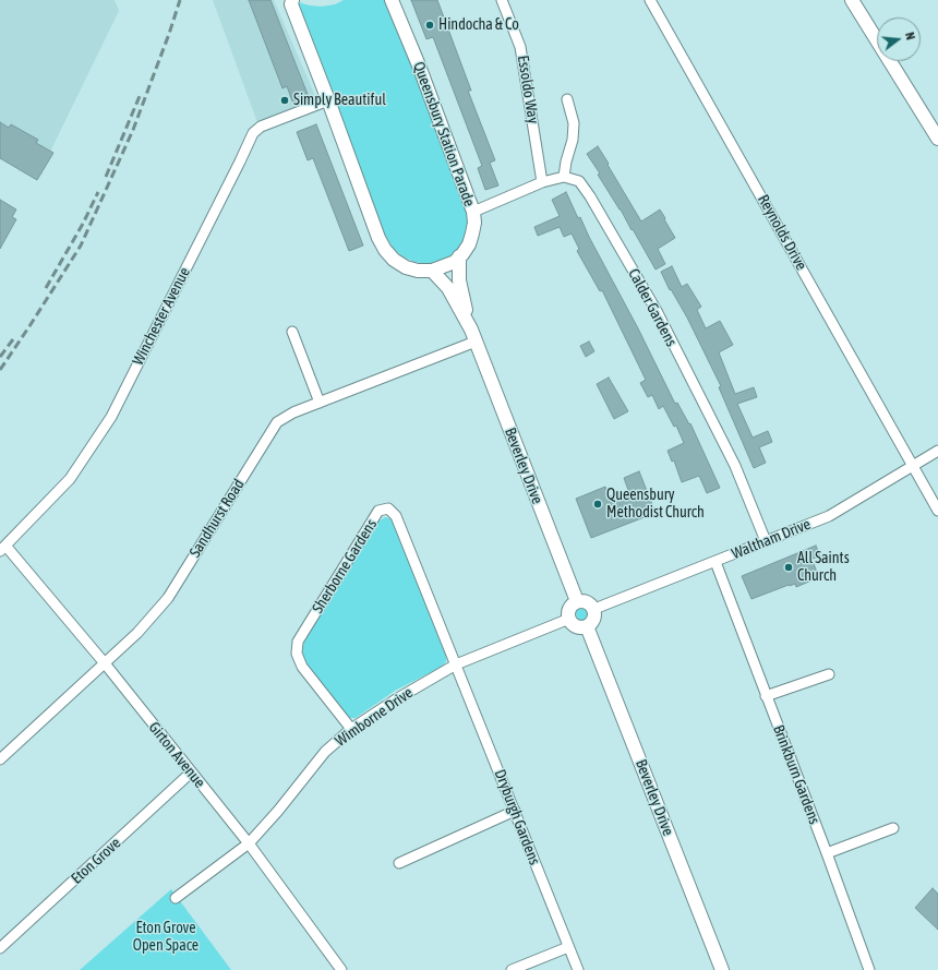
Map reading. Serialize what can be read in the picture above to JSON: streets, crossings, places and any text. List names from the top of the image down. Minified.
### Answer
{"streets":{"street":["Essoldo Way","Queensbury Station Parade","Reynolds Drive","Calder Gardens","Winchester Avenue","Beverley Drive","Sandhurst Road","Waltham Drive","Sherborne Gardens","Wimborne Drive","Girton Avenue","Brinkburn Gardens","Dryburgh Gardens","Eton Grove"]},"crossings":[["Queensbury Station Parade","Winchester Avenue"],["Queensbury Station Parade","Beverley Drive"],["Reynolds Drive","Waltham Drive"],["Calder Gardens","Waltham Drive"],["Winchester Avenue","Girton Avenue"],["Beverley Drive","Sandhurst Road"],["Beverley Drive","Waltham Drive"],["Beverley Drive","Wimborne Drive"],["Sandhurst Road","Girton Avenue"],["Waltham Drive","Wimborne Drive"],["Waltham Drive","Brinkburn Gardens"],["Sherborne Gardens","Wimborne Drive"],["Sherborne Gardens","Dryburgh Gardens"],["Wimborne Drive","Girton Avenue"],["Wimborne Drive","Dryburgh Gardens"],["Girton Avenue","Eton Grove"]],"parks":["Eton Grove Open Space"],"places":["Hindocha & Co","Simply Beautiful","Queensbury Methodist Church","All Saints Church"],"north":"right"}
